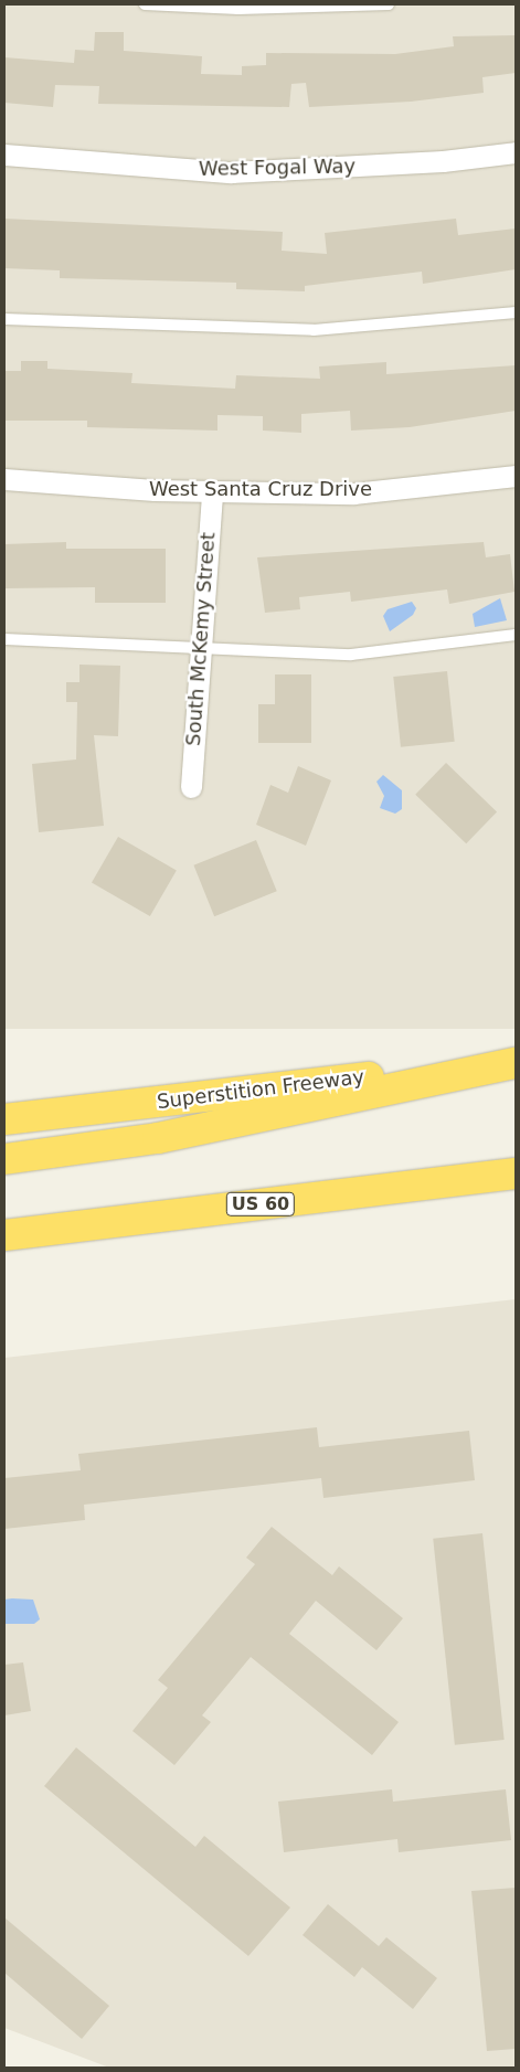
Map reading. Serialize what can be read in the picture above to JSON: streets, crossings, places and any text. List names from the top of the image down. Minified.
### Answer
{"streets":{"highway":["Superstition Freeway","US 60"],"street":["West Fogal Way","West Santa Cruz Drive","South McKemy Street"]},"crossings":[["West Santa Cruz Drive","South McKemy Street"]]}
